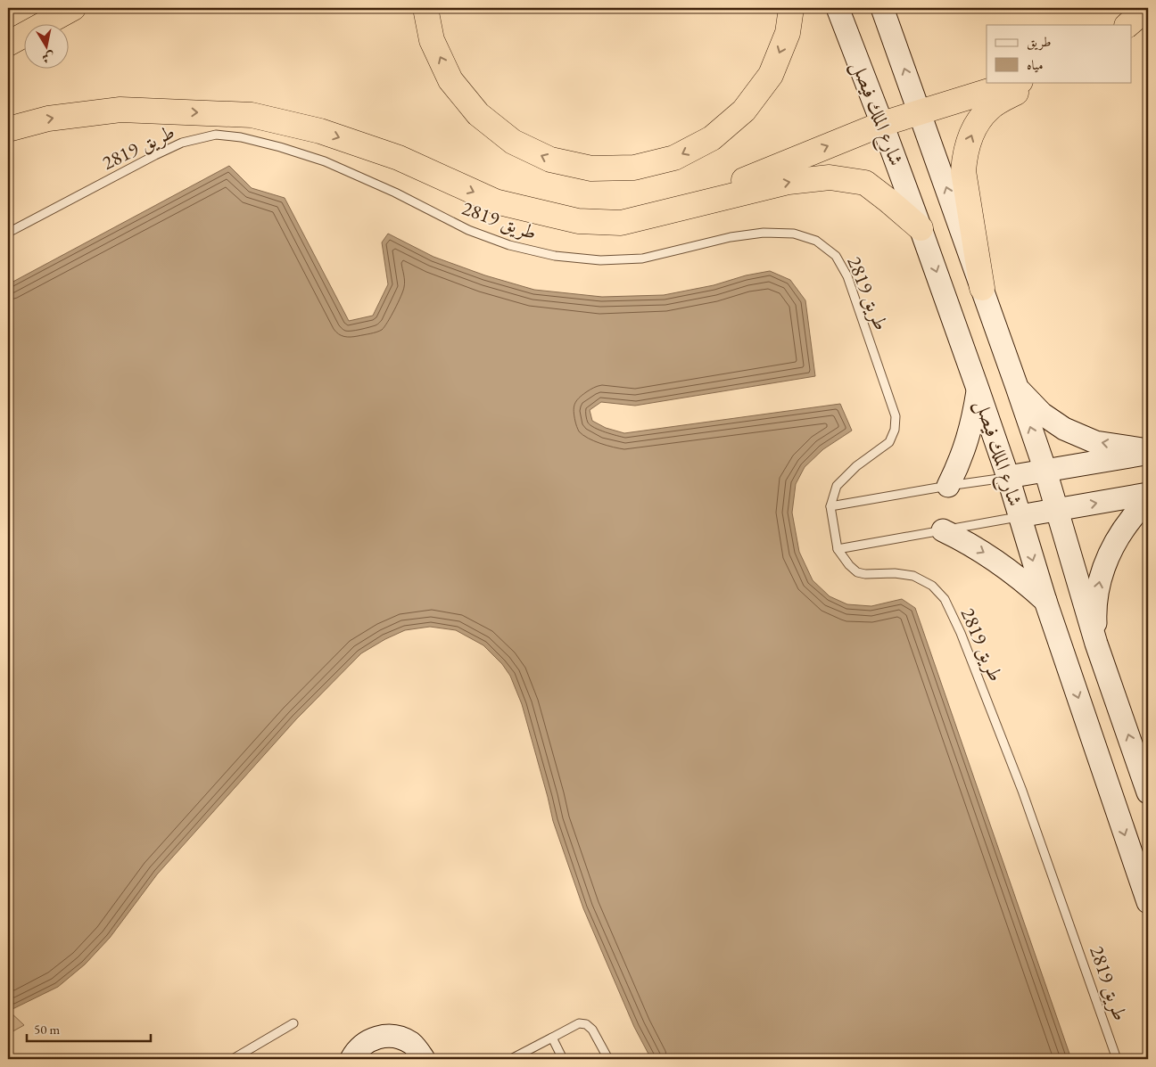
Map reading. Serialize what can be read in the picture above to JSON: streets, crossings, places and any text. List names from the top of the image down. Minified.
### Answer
{"streets":{"main road":["شارع الملك فيصل"],"lane":["طريق 2819"]},"legend":["طريق","مياه"],"scale_bar":"50 m","north":"bottom"}
